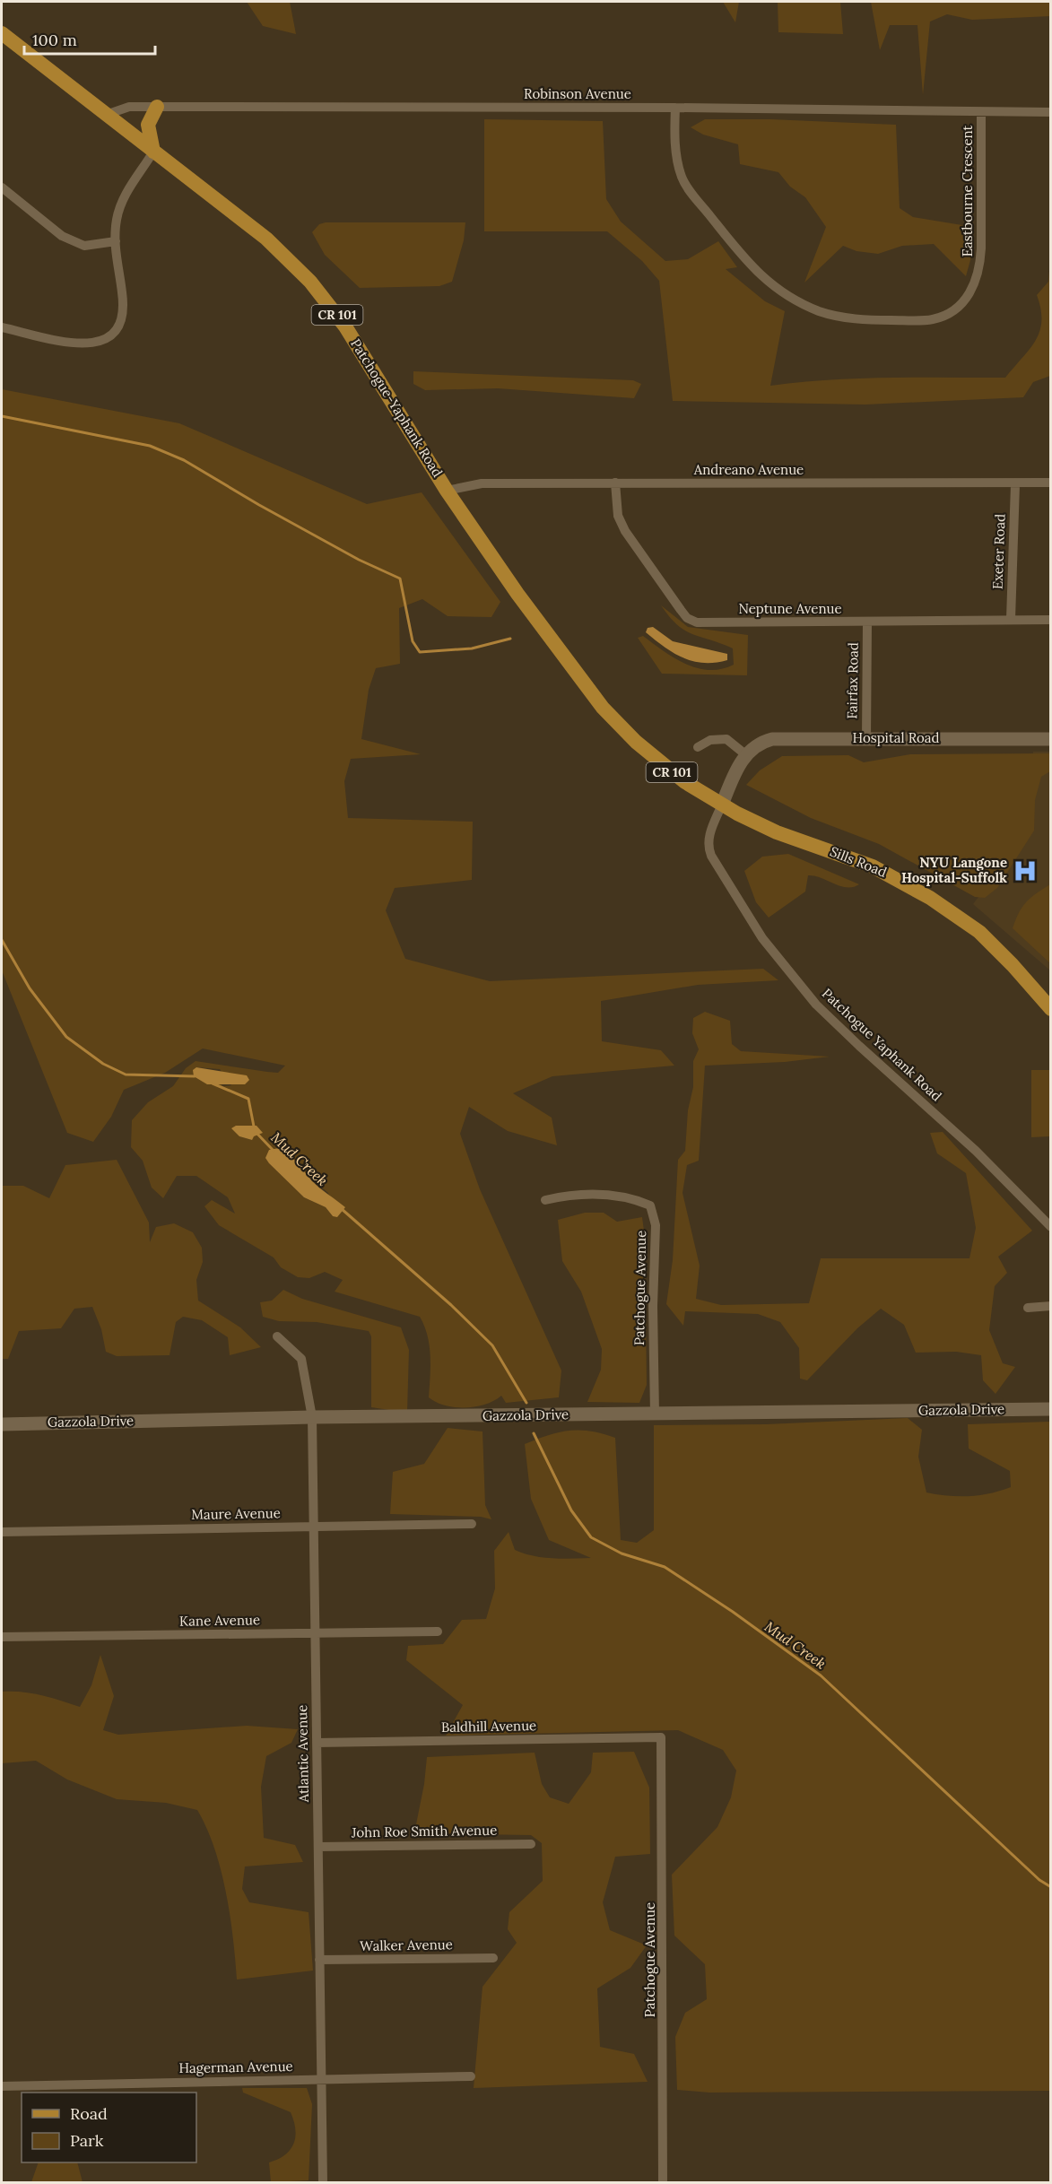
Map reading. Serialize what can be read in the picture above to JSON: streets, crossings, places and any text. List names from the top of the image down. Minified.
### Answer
{"streets":{"main road":["CR 101","Patchogue-Yaphank Road","Sills Road"],"street":["Robinson Avenue","Eastbourne Crescent","Andreano Avenue","Exeter Road","Neptune Avenue","Fairfax Road","Hospital Road","Patchogue Yaphank Road","Patchogue Avenue","Gazzola Drive","Maure Avenue","Kane Avenue","Baldhill Avenue","Atlantic Avenue","John Roe Smith Avenue","Walker Avenue","Hagerman Avenue"]},"crossings":[["Robinson Avenue","Eastbourne Crescent"],["Robinson Avenue","Patchogue-Yaphank Road"],["Patchogue-Yaphank Road","Andreano Avenue"],["Patchogue-Yaphank Road","Sills Road"],["Patchogue-Yaphank Road","Patchogue Yaphank Road"],["Andreano Avenue","Exeter Road"],["Andreano Avenue","Neptune Avenue"],["Exeter Road","Neptune Avenue"],["Neptune Avenue","Fairfax Road"],["Fairfax Road","Hospital Road"],["Sills Road","Patchogue Yaphank Road"],["Patchogue Avenue","Gazzola Drive"],["Patchogue Avenue","Baldhill Avenue"],["Gazzola Drive","Atlantic Avenue"],["Maure Avenue","Atlantic Avenue"],["Kane Avenue","Atlantic Avenue"],["Baldhill Avenue","Atlantic Avenue"],["Atlantic Avenue","John Roe Smith Avenue"],["Atlantic Avenue","Walker Avenue"],["Atlantic Avenue","Hagerman Avenue"]],"water":["Mud Creek"],"places":{"hospital":["NYU Langone Hospital-Suffolk"]},"legend":["Road","Park"],"scale_bar":"100 m"}
